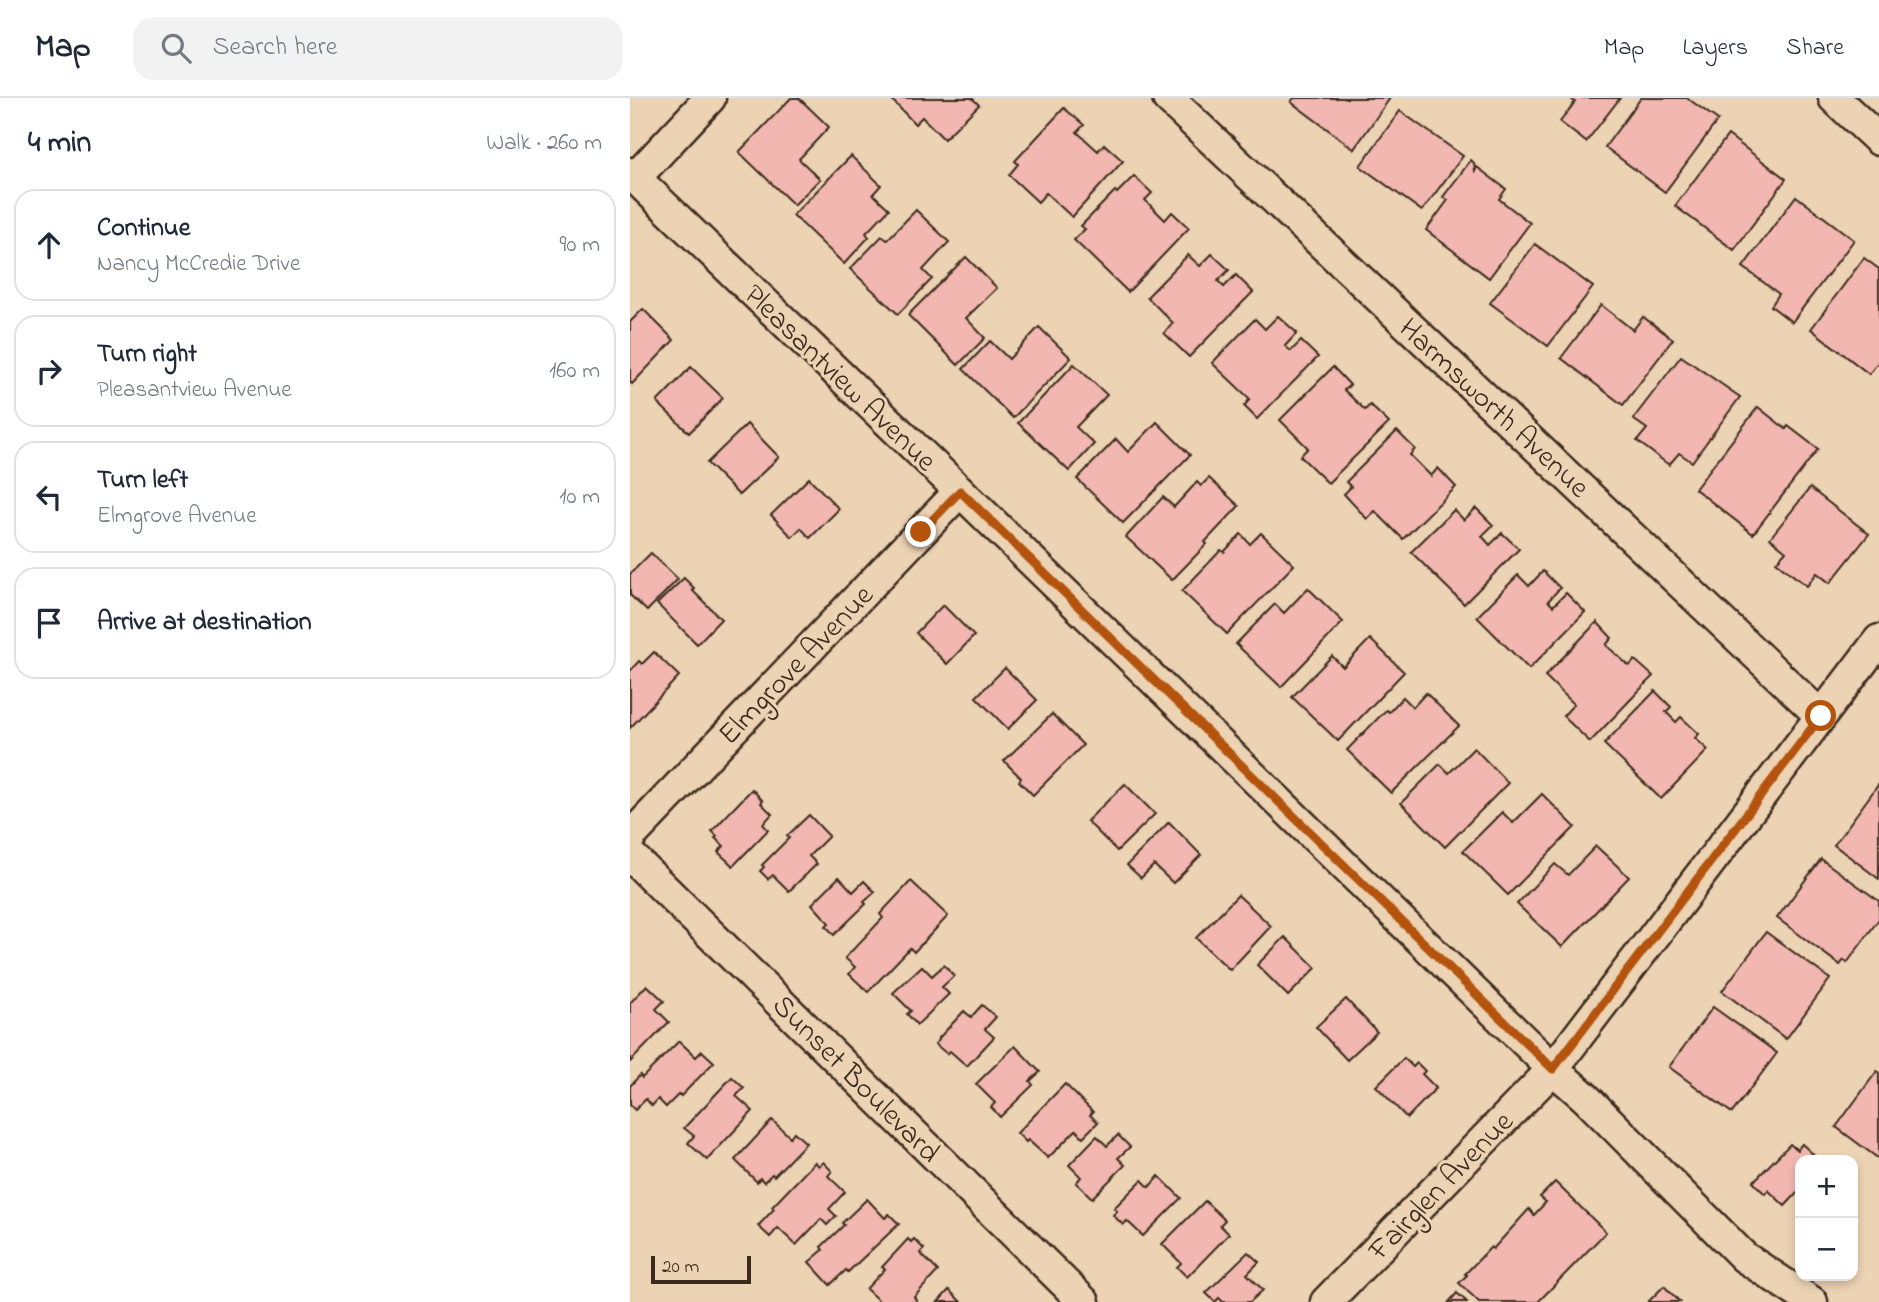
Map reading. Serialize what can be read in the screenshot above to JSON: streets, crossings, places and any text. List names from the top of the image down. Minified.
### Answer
{"streets":{"street":["Pleasantview Avenue","Harmsworth Avenue","Elmgrove Avenue","Sunset Boulevard","Fairglen Avenue"]},"crossings":[["Pleasantview Avenue","Elmgrove Avenue"],["Pleasantview Avenue","Fairglen Avenue"],["Harmsworth Avenue","Fairglen Avenue"]],"scale_bar":"20 m","page":{"header":"Map","search":"Search here","nav":["Map","Layers","Share"],"heading":["4 min","Walk · 260 m"],"list":[["Continue","Nancy McCredie Drive","90 m"],["Turn right","Pleasantview Avenue","160 m"],["Turn left","Elmgrove Avenue","10 m"],"Arrive at destination"],"map_buttons":["+","−"],"scale":"20 m"}}
